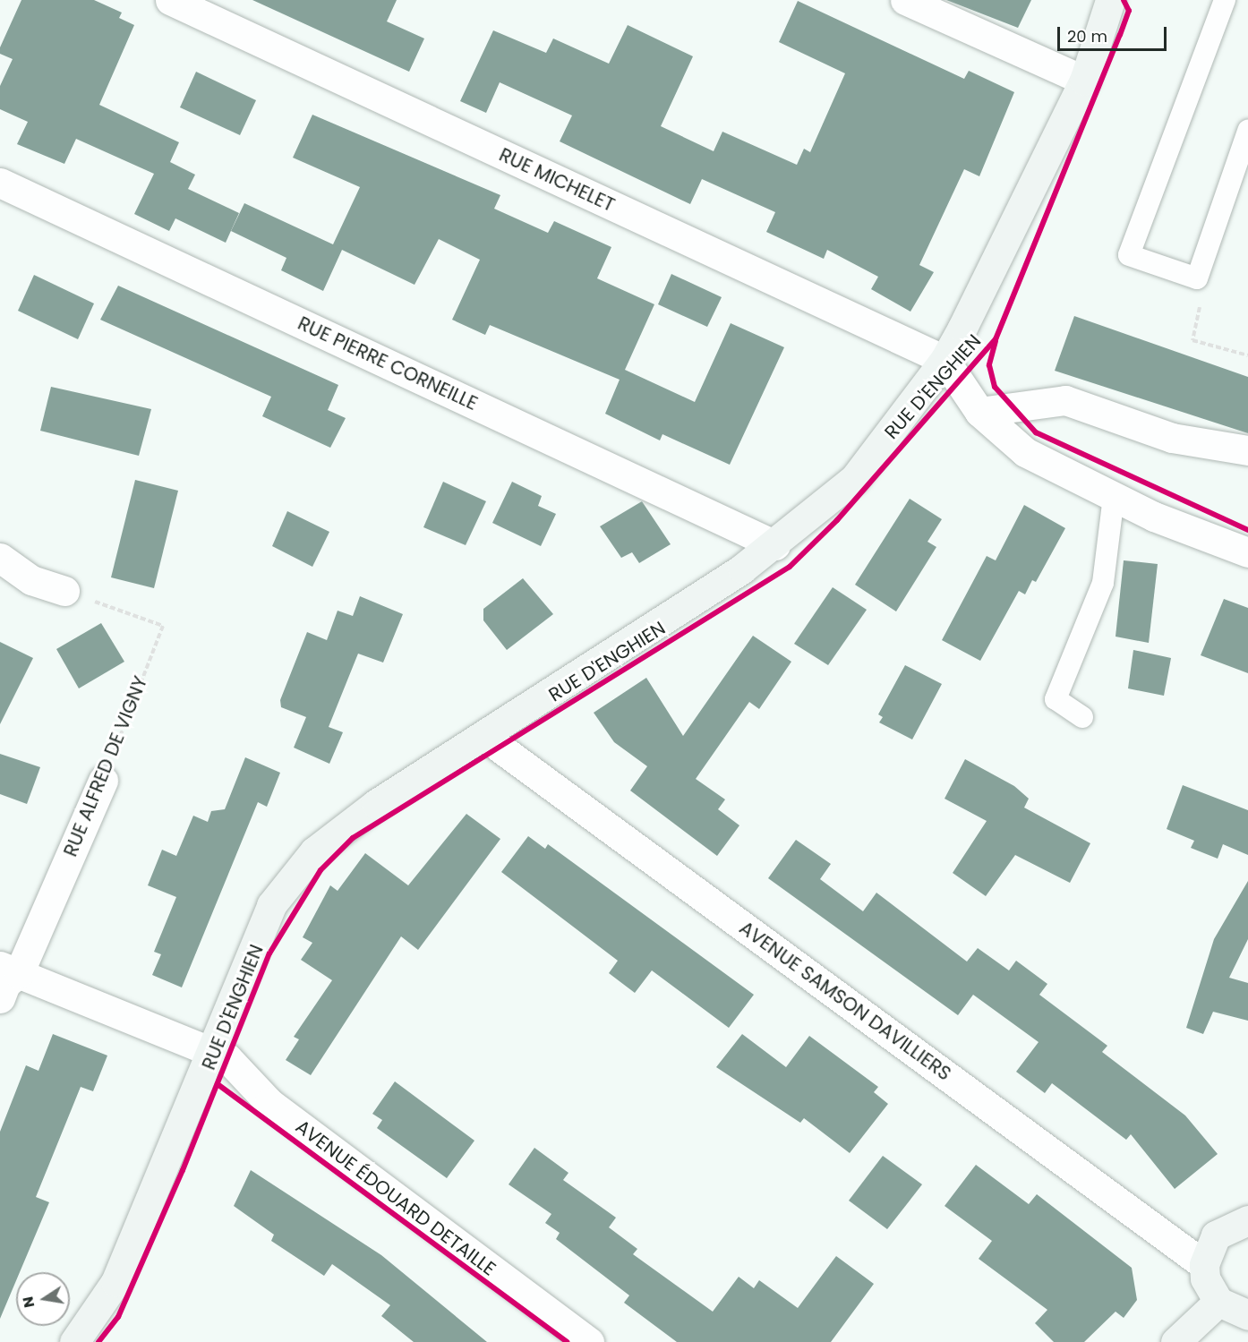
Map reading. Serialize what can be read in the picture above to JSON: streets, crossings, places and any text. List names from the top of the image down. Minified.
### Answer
{"streets":{"street":["RUE MICHELET","RUE PIERRE CORNEILLE","RUE D'ENGHIEN","RUE ALFRED DE VIGNY","AVENUE SAMSON DAVILLIERS","AVENUE ÉDOUARD DETAILLE"]},"crossings":[["RUE MICHELET","RUE D'ENGHIEN"],["RUE PIERRE CORNEILLE","RUE D'ENGHIEN"],["RUE D'ENGHIEN","AVENUE SAMSON DAVILLIERS"],["RUE D'ENGHIEN","AVENUE ÉDOUARD DETAILLE"],["RUE ALFRED DE VIGNY","AVENUE ÉDOUARD DETAILLE"]],"scale_bar":"20 m","north":"left"}
